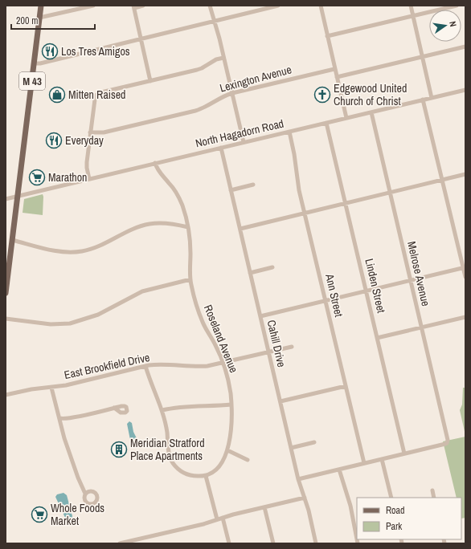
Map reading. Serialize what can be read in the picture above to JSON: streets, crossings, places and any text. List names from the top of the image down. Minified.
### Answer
{"streets":{"main road":["M 43"],"street":["Lexington Avenue","North Hagadorn Road","Melrose Avenue","Linden Street","Ann Street","Roseland Avenue","Cahill Drive","East Brookfield Drive"]},"crossings":[["M 43","North Hagadorn Road"],["North Hagadorn Road","Melrose Avenue"],["North Hagadorn Road","Linden Street"],["North Hagadorn Road","Ann Street"],["North Hagadorn Road","Roseland Avenue"],["North Hagadorn Road","Cahill Drive"],["Melrose Avenue","Linden Street"],["Roseland Avenue","East Brookfield Drive"],["Cahill Drive","East Brookfield Drive"]],"places":{"restaurant":["Los Tres Amigos","Everyday"],"shop":["Mitten Raised"],"church":["Edgewood United Church of Christ"],"supermarket":["Marathon","Whole Foods Market"],"building":["Meridian Stratford Place Apartments"]},"legend":["Road","Park"],"scale_bar":"200 m","north":"right"}
